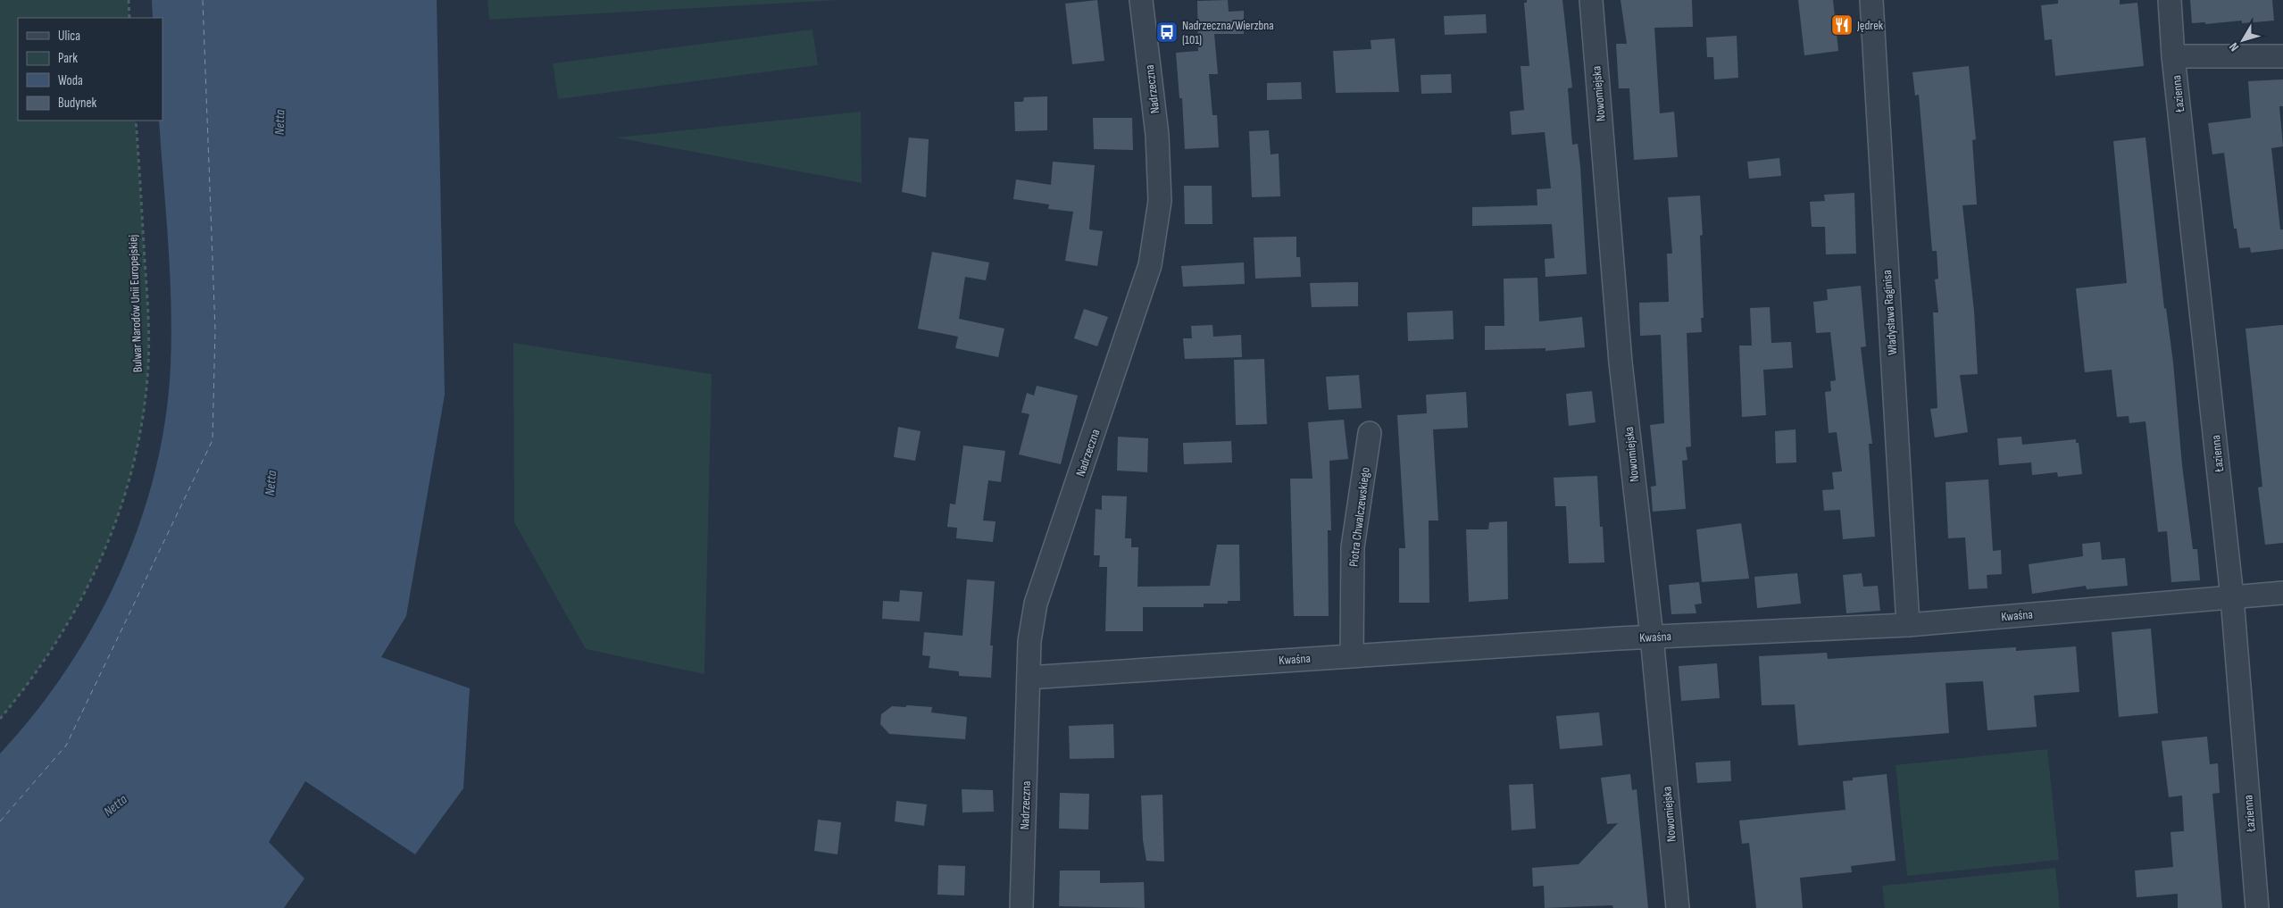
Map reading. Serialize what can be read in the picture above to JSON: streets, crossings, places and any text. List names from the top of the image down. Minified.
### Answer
{"streets":{"street":["Nadrzeczna","Nowomiejska","Łazienna","Władysława Raginisa","Piotra Chwalczewskiego","Kwaśna"],"path":["Bulwar Narodów Unii Europejskiej"]},"crossings":[["Nadrzeczna","Kwaśna"],["Nowomiejska","Kwaśna"],["Łazienna","Kwaśna"],["Władysława Raginisa","Kwaśna"],["Piotra Chwalczewskiego","Kwaśna"]],"water":["Netta"],"places":{"restaurant":["Jędrek"],"bus stop":["Nadrzeczna/Wierzbna (101)"]},"legend":["Ulica","Park","Woda","Budynek"],"north":"bottom left"}
